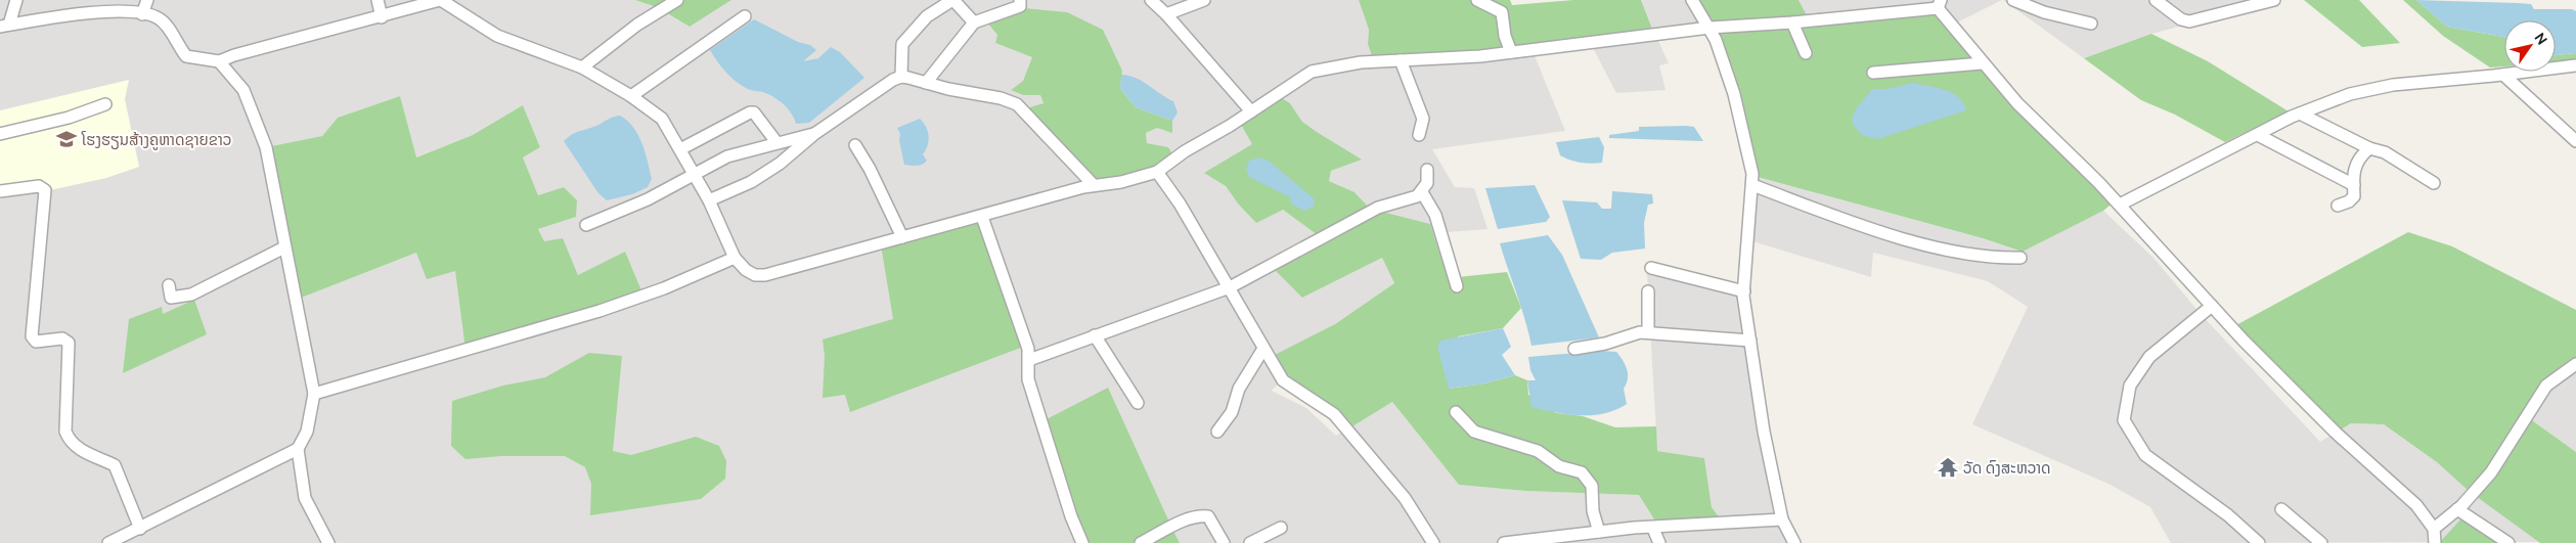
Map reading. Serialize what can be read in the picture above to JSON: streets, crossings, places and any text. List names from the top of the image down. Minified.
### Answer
{"places":{"school or university":["ໂຮງຮຽນສ້າງຄູຫາດຊາຍຂາວ"],"temple":["ວັດ ດົງສະຫວາດ"]},"north":"top right"}
